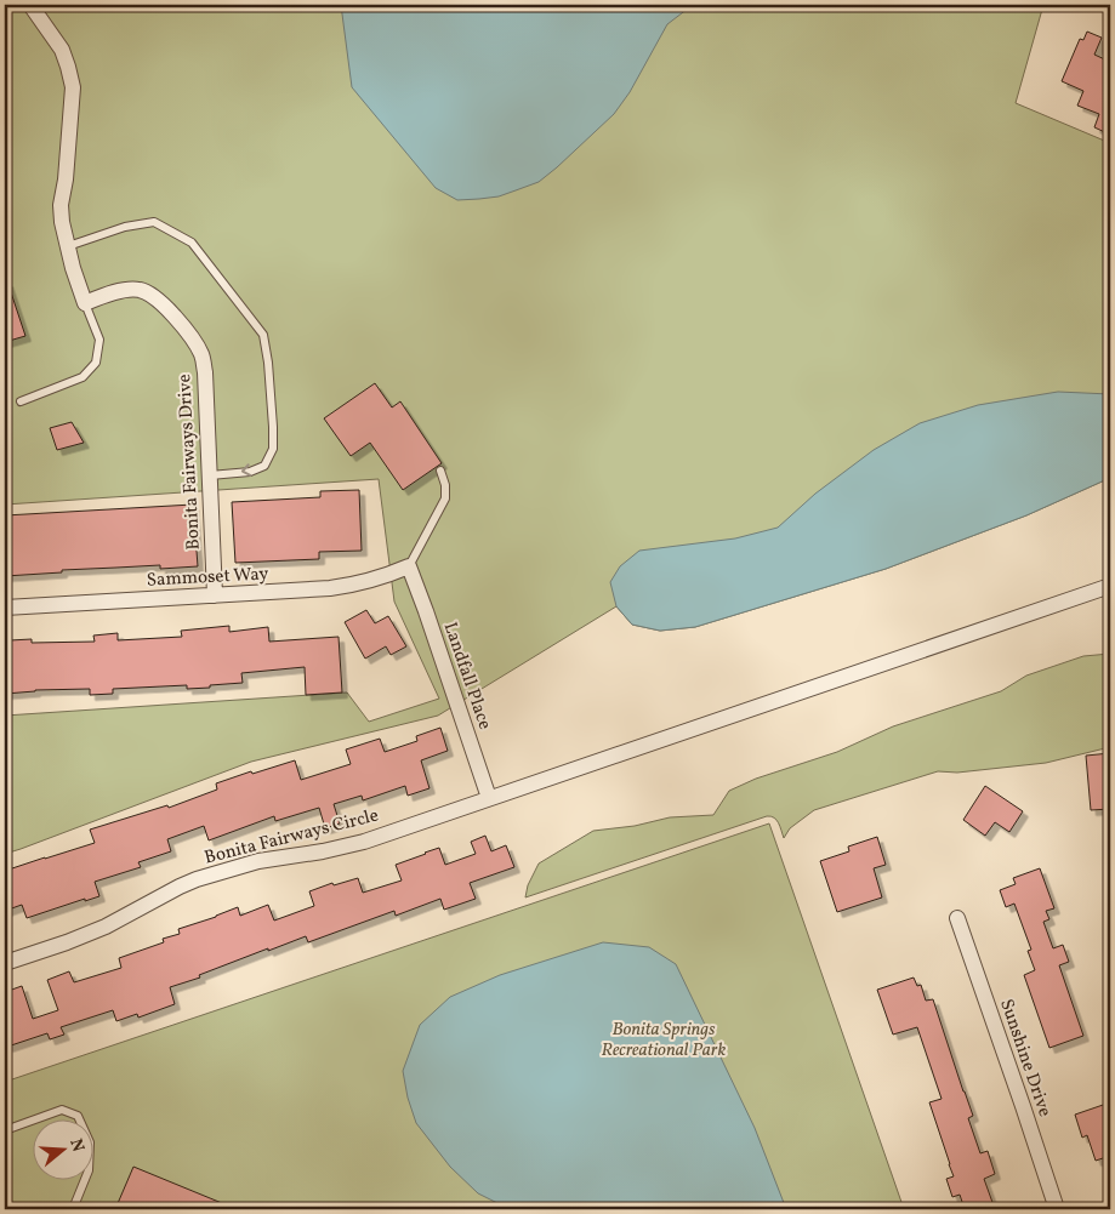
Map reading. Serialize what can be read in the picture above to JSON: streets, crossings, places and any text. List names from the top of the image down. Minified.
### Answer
{"streets":{"street":["Bonita Fairways Drive","Sammoset Way","Landfall Place","Bonita Fairways Circle","Sunshine Drive"]},"crossings":[["Bonita Fairways Drive","Sammoset Way"],["Sammoset Way","Landfall Place"],["Landfall Place","Bonita Fairways Circle"]],"parks":["Bonita Springs Recreational Park"],"north":"right"}
